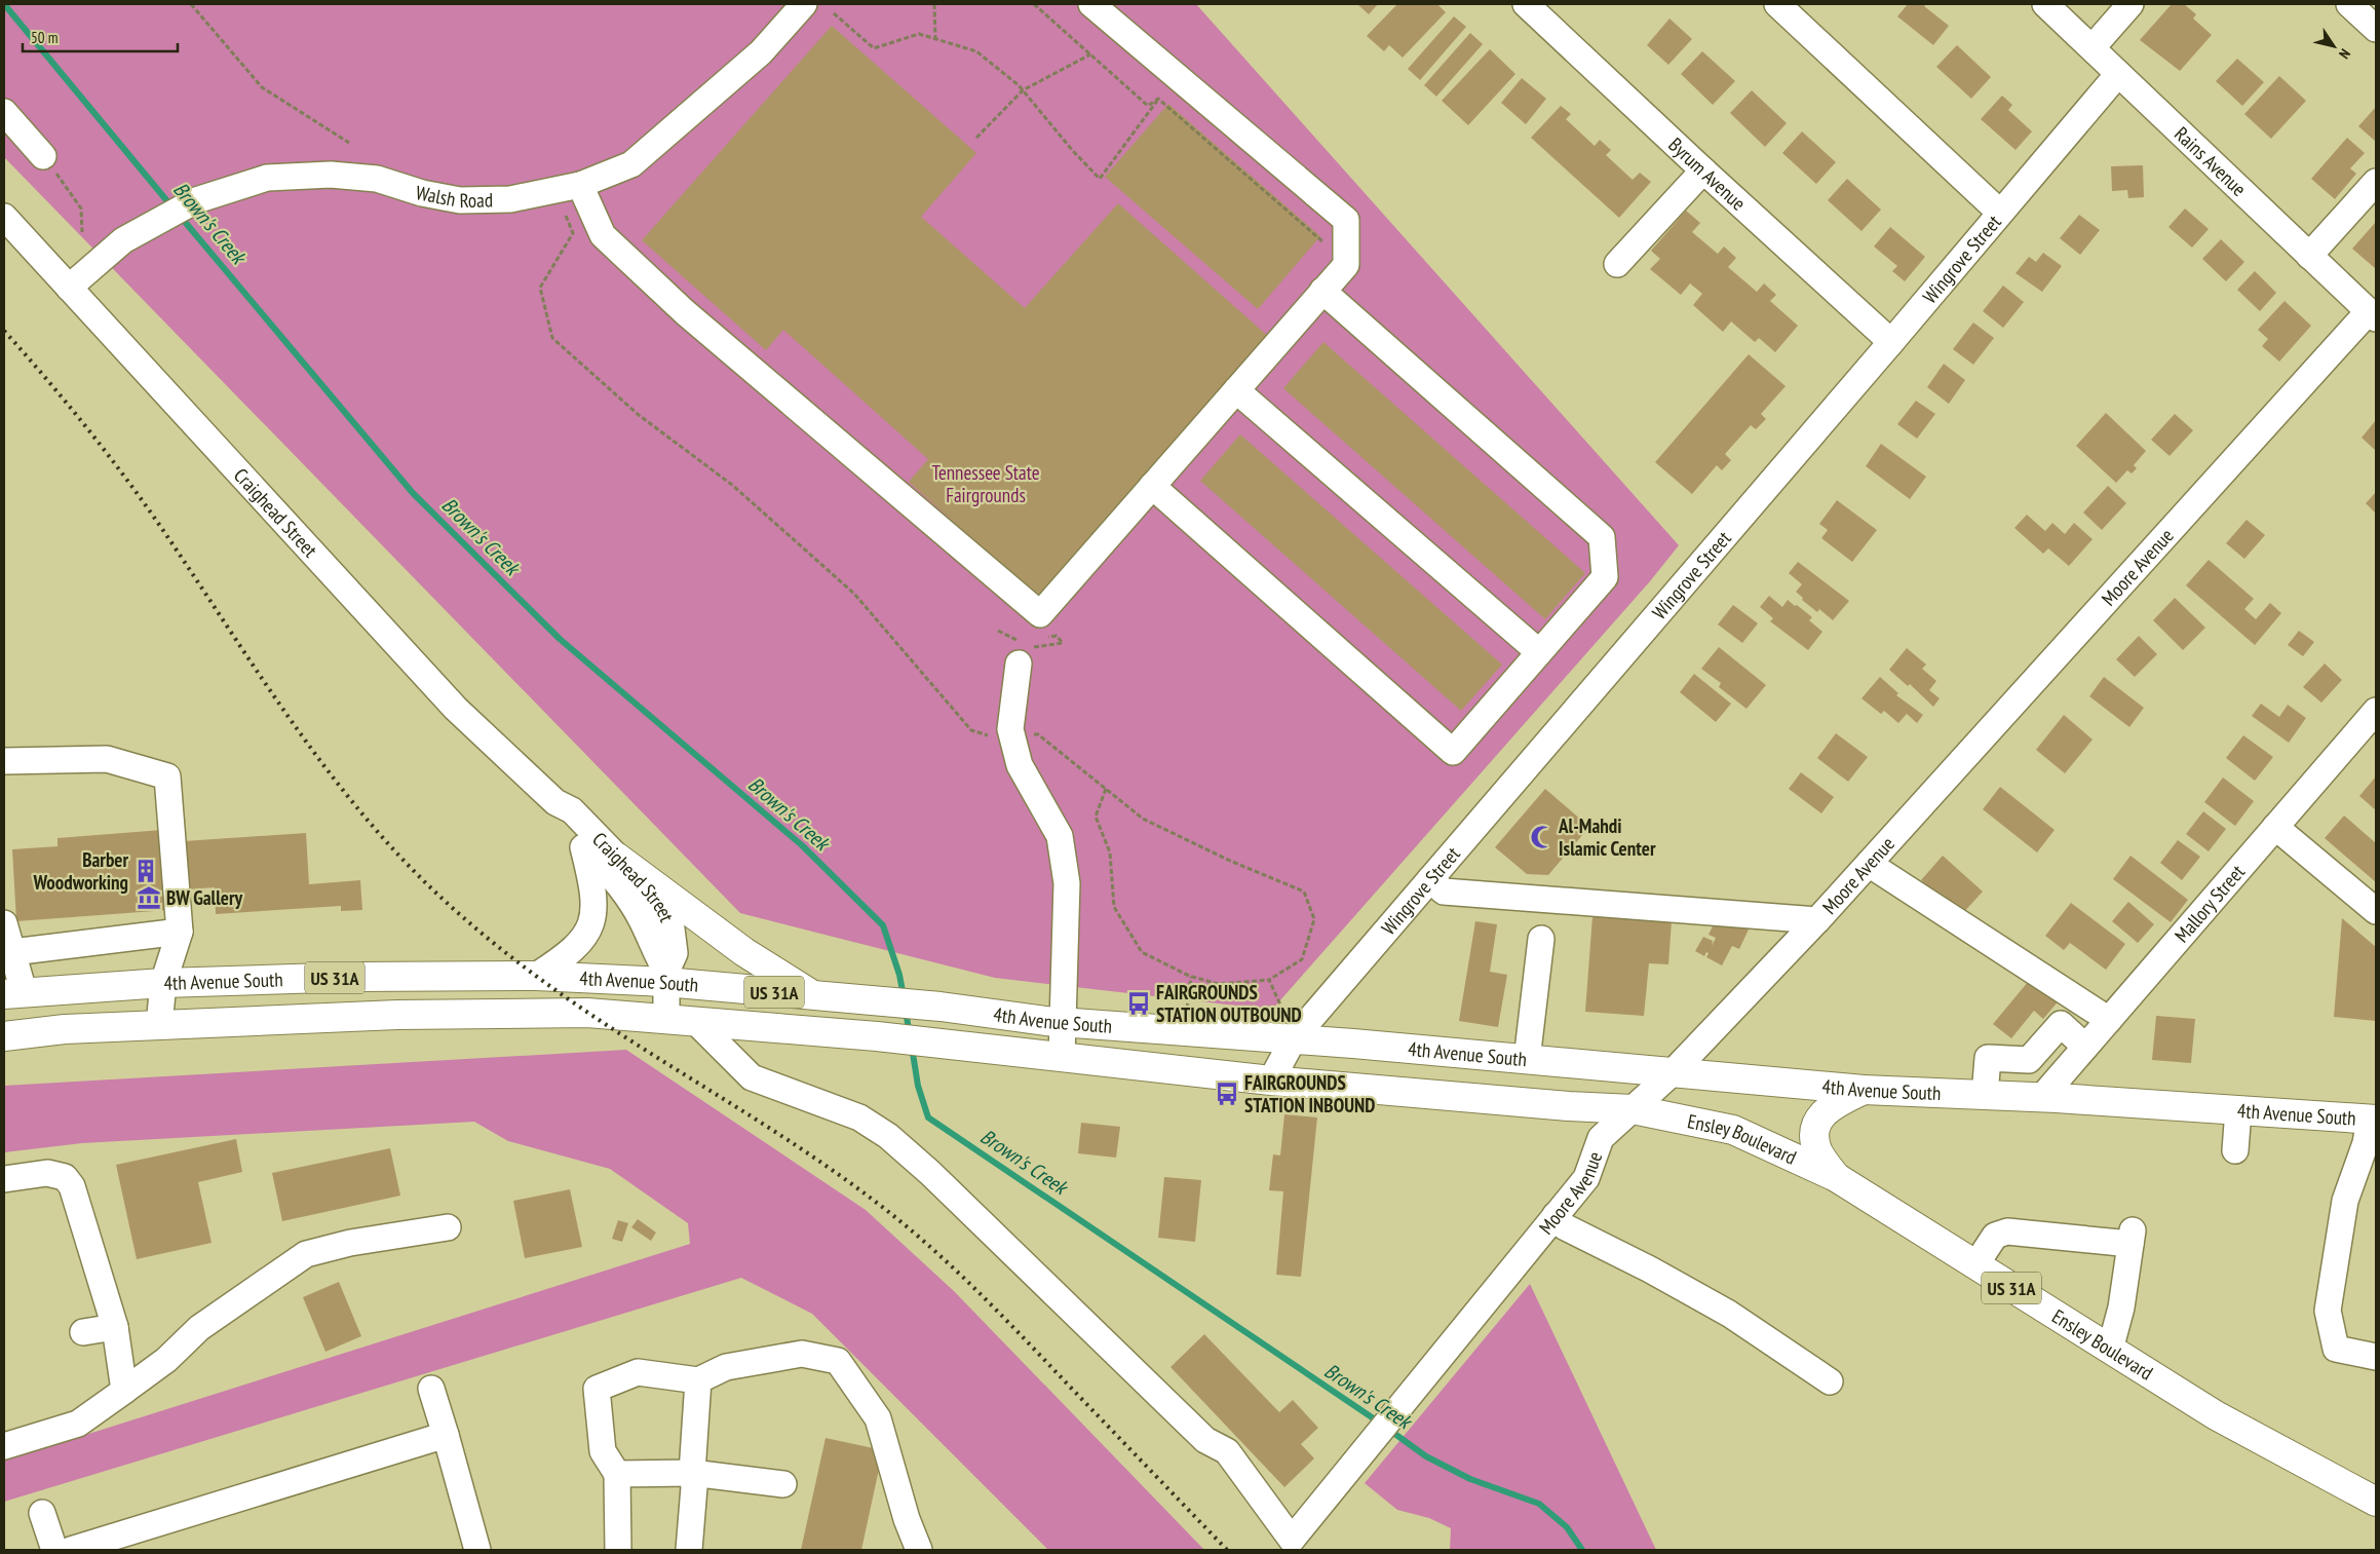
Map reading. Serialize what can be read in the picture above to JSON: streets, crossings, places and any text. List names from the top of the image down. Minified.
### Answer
{"streets":{"main road":["US 31A","4th Avenue South","Ensley Boulevard"],"street":["Rains Avenue","Byrum Avenue","Walsh Road","Wingrove Street","Craighead Street","Moore Avenue","Mallory Street"]},"crossings":[["Rains Avenue","Wingrove Street"],["Rains Avenue","Moore Avenue"],["Byrum Avenue","Wingrove Street"],["Walsh Road","Craighead Street"],["Wingrove Street","4th Avenue South"],["Craighead Street","4th Avenue South"],["Moore Avenue","4th Avenue South"],["Moore Avenue","Ensley Boulevard"],["Mallory Street","4th Avenue South"],["4th Avenue South","Ensley Boulevard"]],"water":["Brown's Creek"],"parks":["Tennessee State Fairgrounds"],"places":{"mosque":["Al-Mahdi Islamic Center"],"building":["Barber Woodworking"],"museum":["BW Gallery"],"bus stop":["FAIRGROUNDS STATION OUTBOUND","FAIRGROUNDS STATION INBOUND"]},"scale_bar":"50 m","north":"bottom right"}
